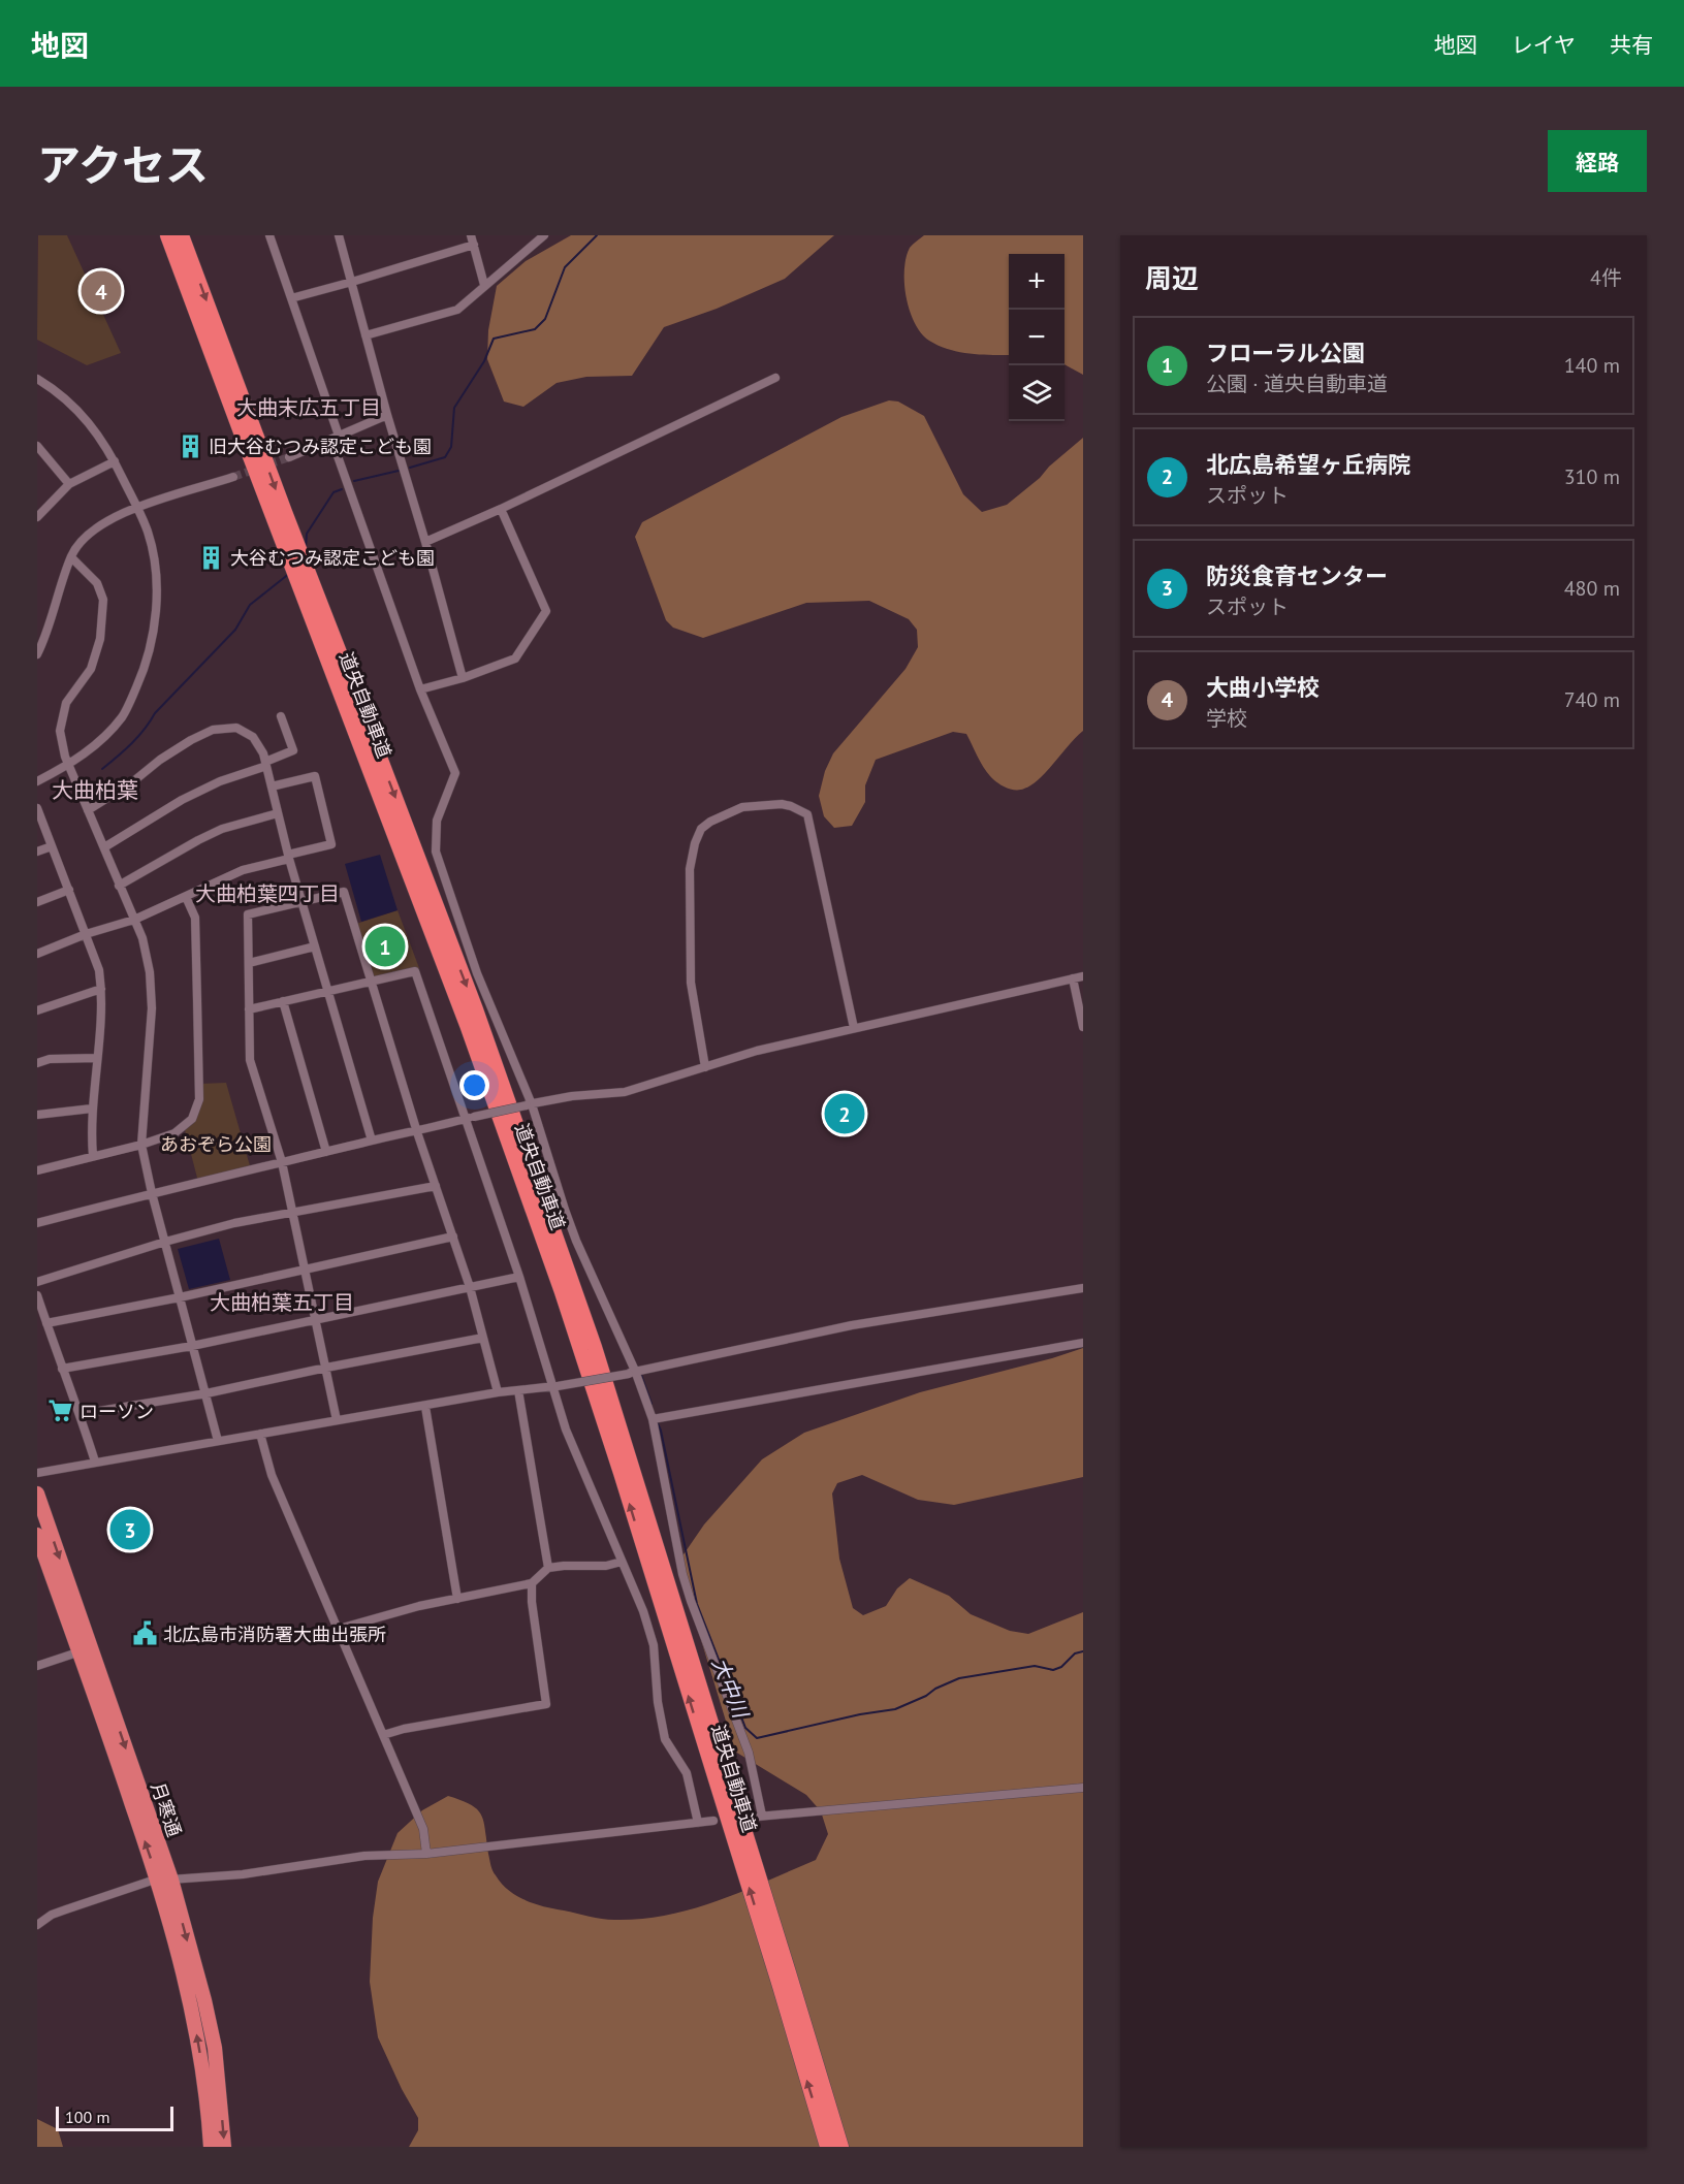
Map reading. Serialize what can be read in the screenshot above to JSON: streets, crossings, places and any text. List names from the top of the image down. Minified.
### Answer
{"streets":{"highway":["道央自動車道","月寒通"]},"districts":["大曲末広五丁目","大曲柏葉","大曲柏葉四丁目","大曲柏葉五丁目"],"water":["大中川"],"parks":["あおぞら公園"],"places":{"building":["旧大谷むつみ認定こども園","大谷むつみ認定こども園"],"supermarket":["ローソン"],"public building":["北広島市消防署大曲出張所"]},"scale_bar":"100 m","page":{"header":"地図","nav":["地図","レイヤ","共有"],"title":"アクセス","buttons":"経路","heading":["周辺","4件"],"map_buttons":["+","−"],"pins":["4","1","2","3"],"list":[{"mark":"1","name":"フローラル公園","note":"公園 · 道央自動車道","value":"140 m"},{"mark":"2","name":"北広島希望ヶ丘病院","note":"スポット","value":"310 m"},{"mark":"3","name":"防災食育センター","note":"スポット","value":"480 m"},{"mark":"4","name":"大曲小学校","note":"学校","value":"740 m"}],"scale":"100 m"}}
